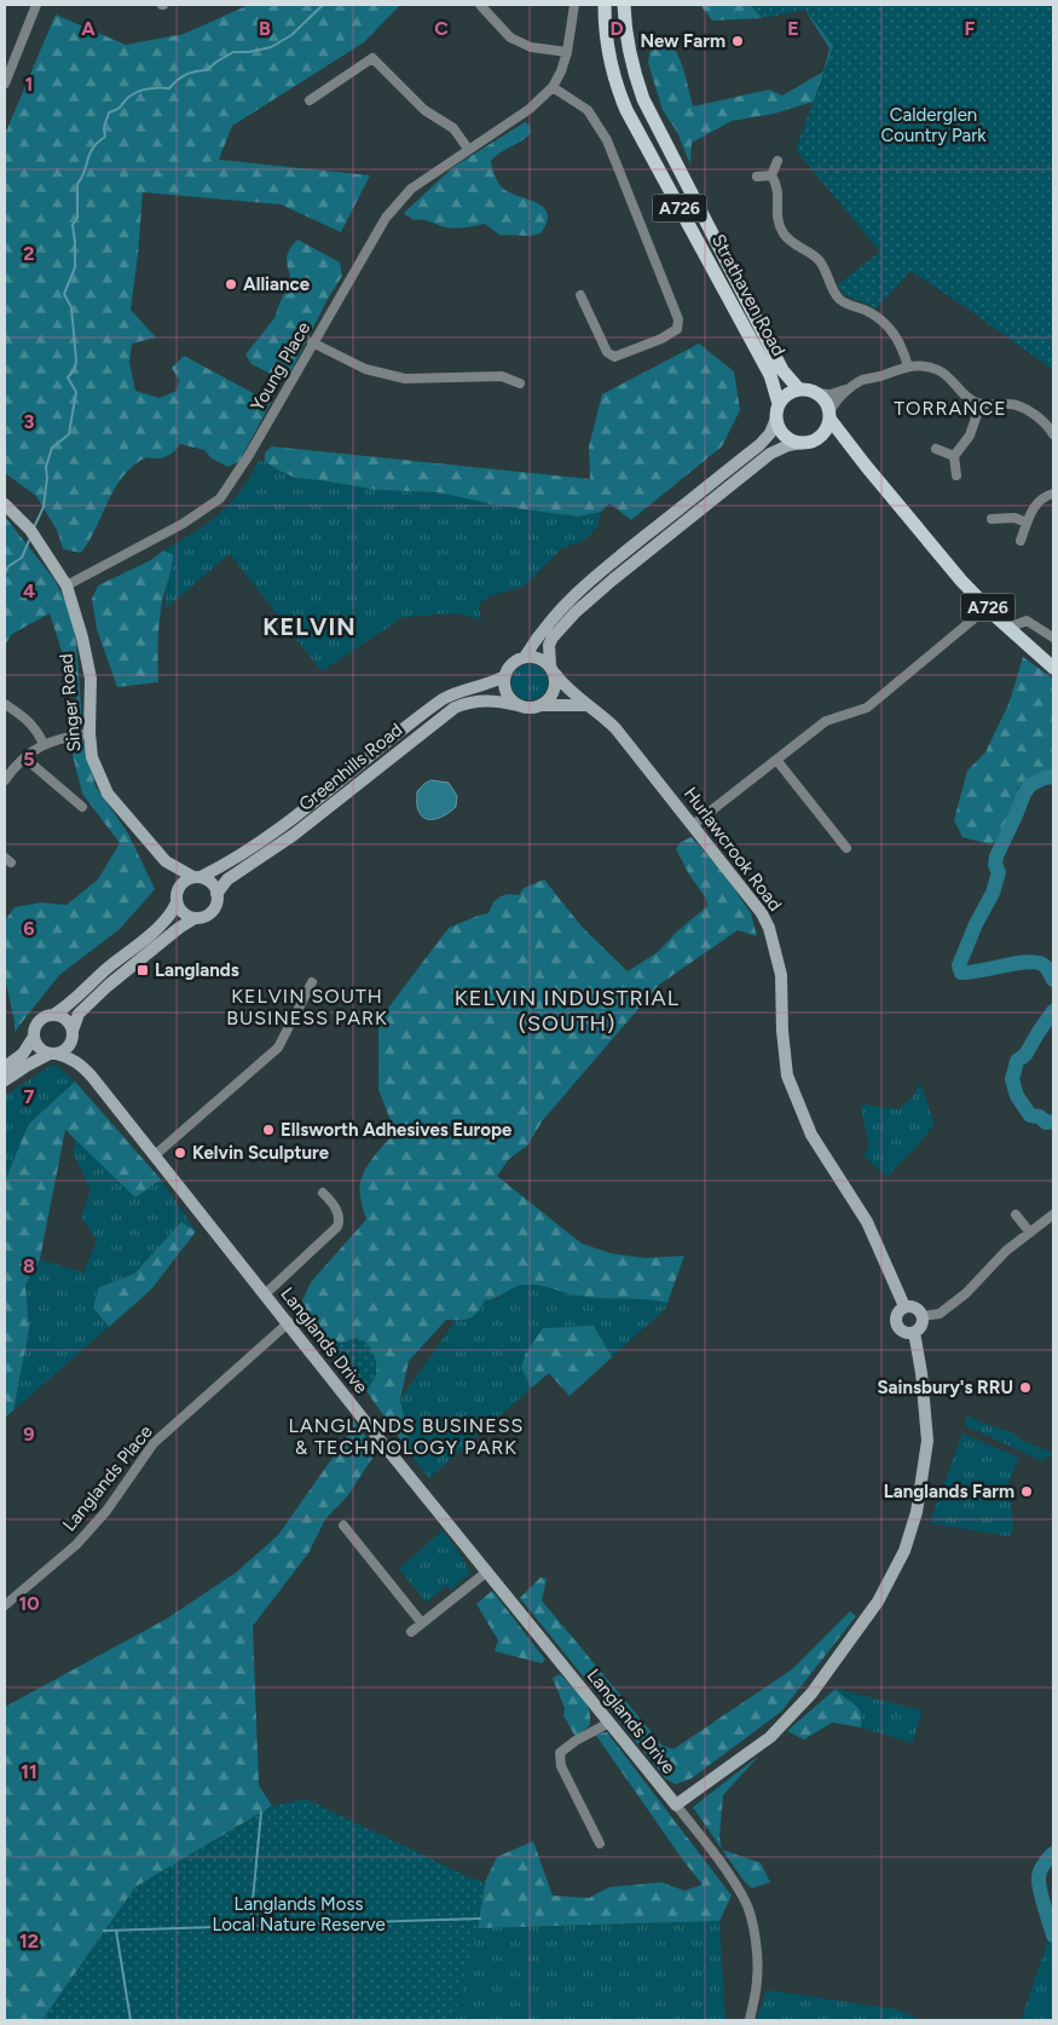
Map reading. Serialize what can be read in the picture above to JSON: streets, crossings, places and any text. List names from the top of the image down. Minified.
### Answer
{"streets":{"main road":["A726","Strathaven Road"],"street":["Young Place","Singer Road","Greenhills Road","Hurlawcrook Road","Langlands Drive","Langlands Place"]},"crossings":[["A726","Strathaven Road"],["Young Place","Singer Road"],["Singer Road","Greenhills Road"],["Greenhills Road","Hurlawcrook Road"],["Langlands Drive","Langlands Place"]],"districts":["TORRANCE","KELVIN","KELVIN SOUTH BUSINESS PARK","KELVIN INDUSTRIAL (SOUTH)","LANGLANDS BUSINESS & TECHNOLOGY PARK"],"parks":["Calderglen Country Park","Langlands Moss Local Nature Reserve"],"places":{"other":["New Farm","Alliance","Ellsworth Adhesives Europe","Kelvin Sculpture","Sainsbury's RRU","Langlands Farm"],"transit":["Langlands"]},"grid":{"columns":["A","B","C","D","E","F"],"rows":["1","2","3","4","5","6","7","8","9","10","11","12"]}}
